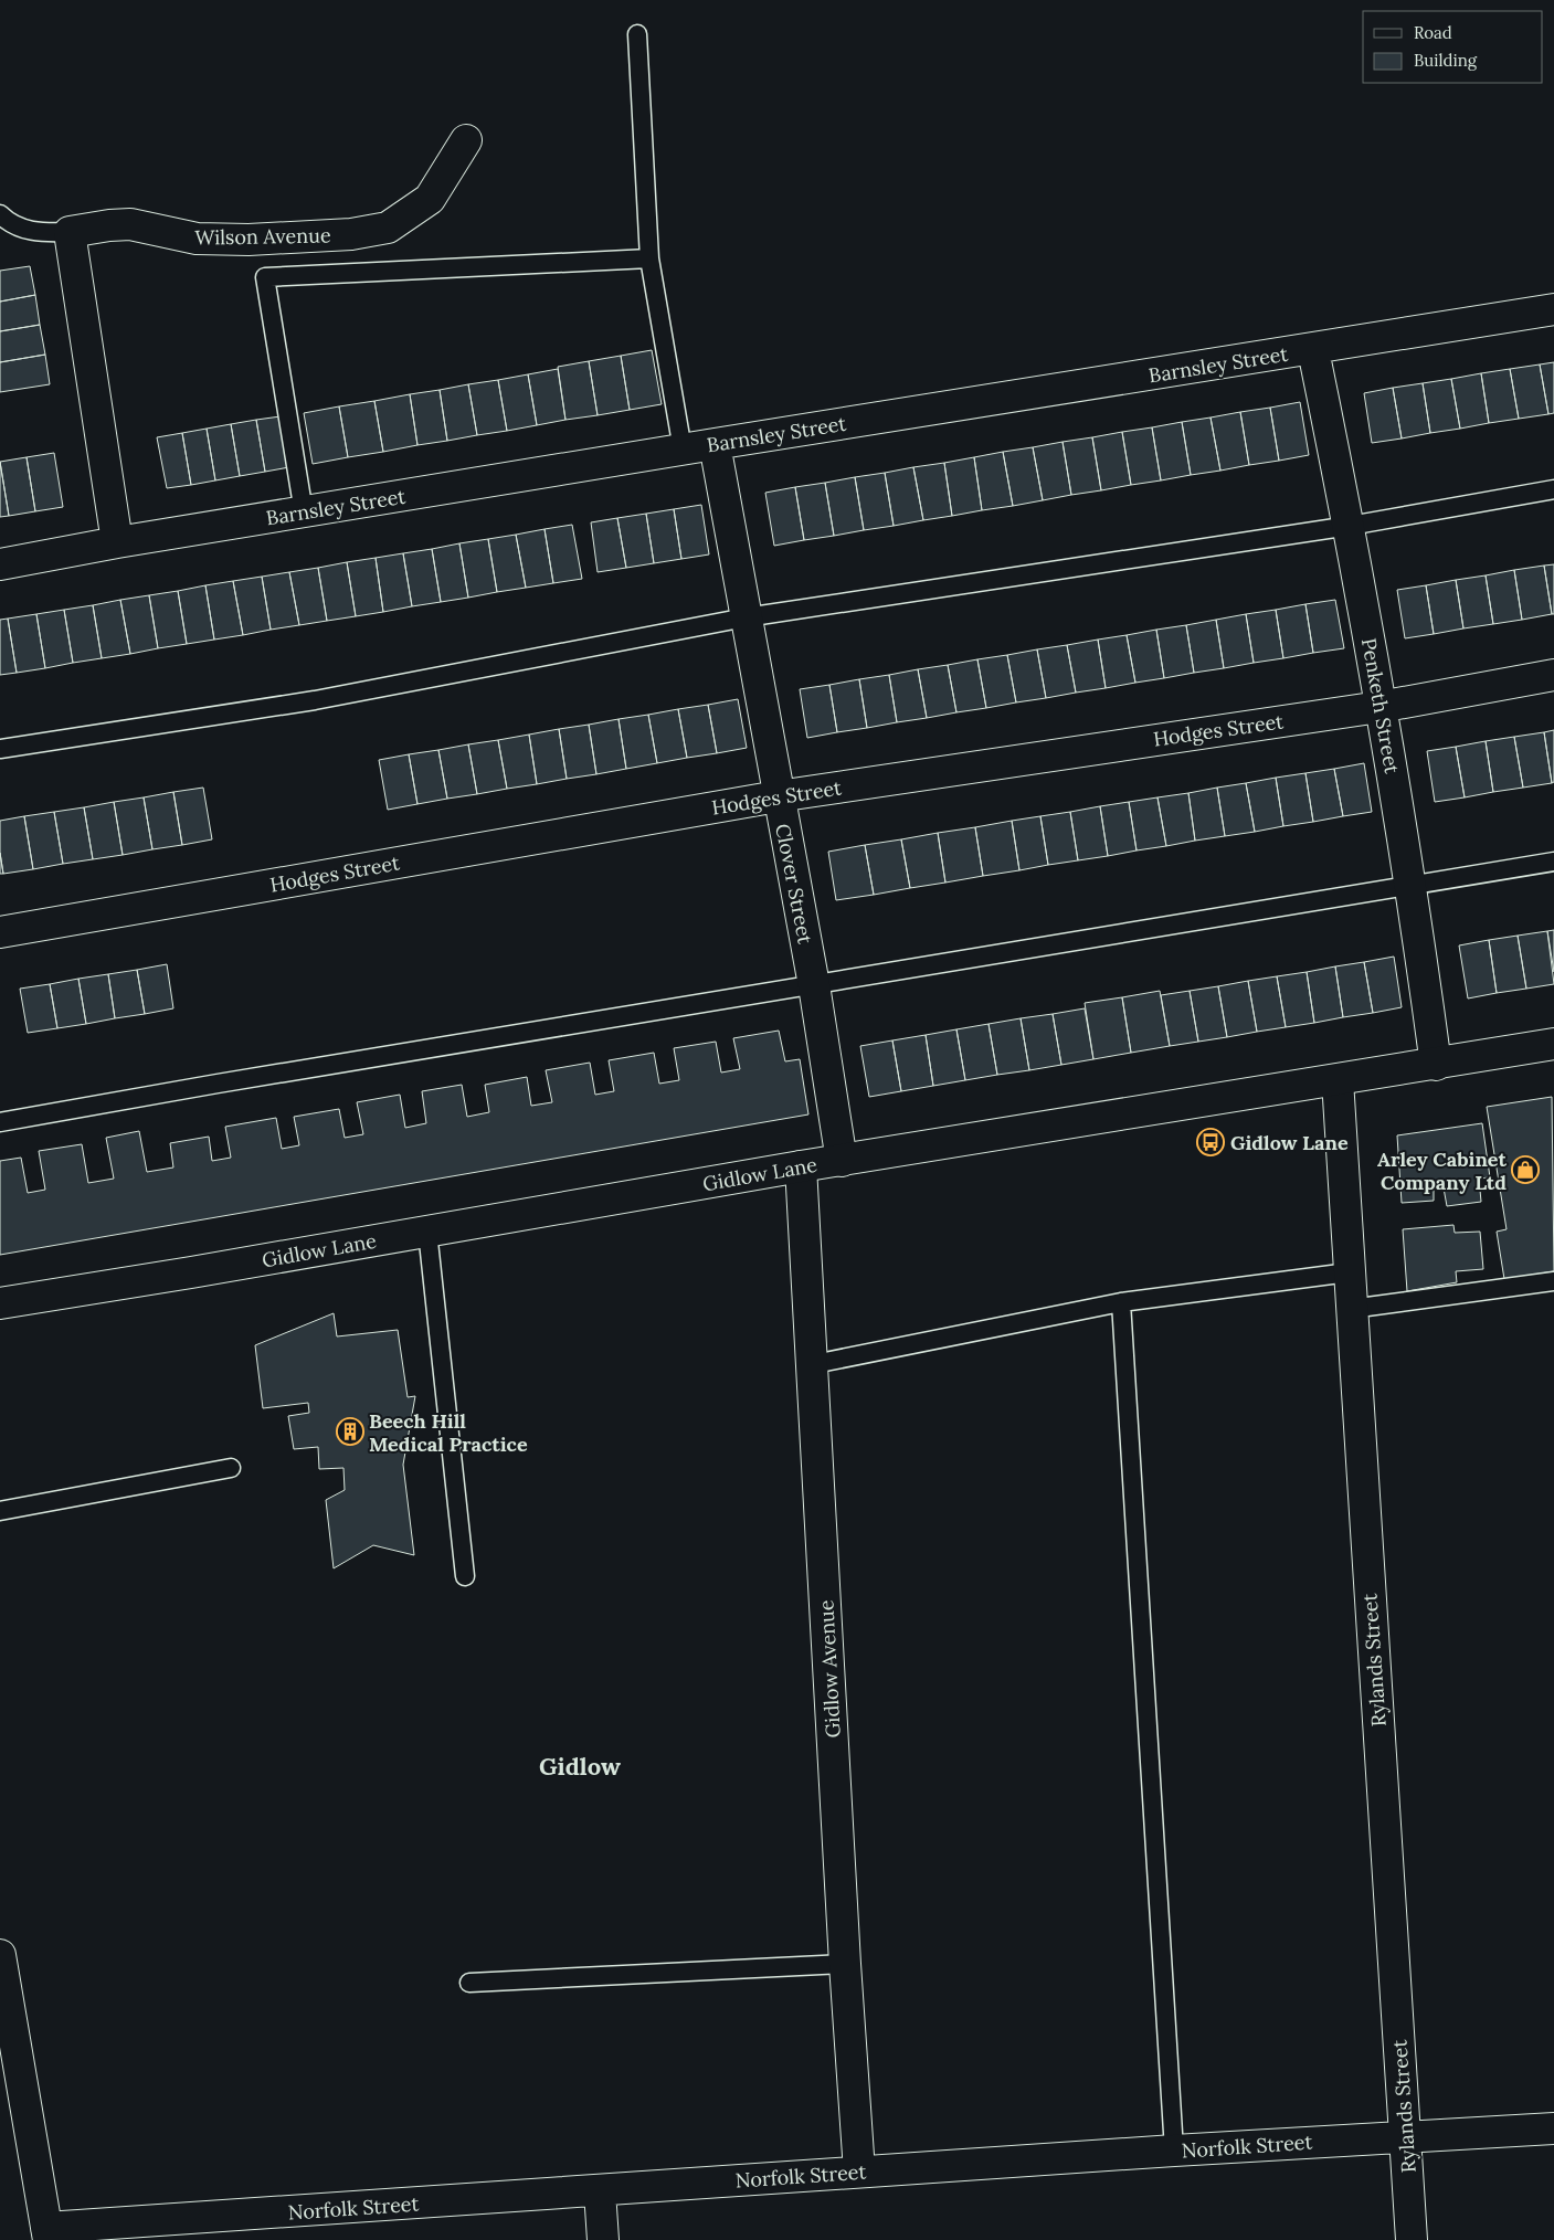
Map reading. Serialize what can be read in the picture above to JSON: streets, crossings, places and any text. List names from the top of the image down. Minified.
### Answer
{"streets":{"street":["Wilson Avenue","Barnsley Street","Penketh Street","Hodges Street","Clover Street","Gidlow Lane","Rylands Street","Gidlow Avenue","Norfolk Street"]},"crossings":[["Barnsley Street","Penketh Street"],["Barnsley Street","Clover Street"],["Penketh Street","Hodges Street"],["Penketh Street","Gidlow Lane"],["Hodges Street","Clover Street"],["Clover Street","Gidlow Lane"],["Gidlow Lane","Rylands Street"],["Gidlow Lane","Gidlow Avenue"],["Rylands Street","Norfolk Street"],["Gidlow Avenue","Norfolk Street"]],"districts":["Gidlow"],"places":{"bus stop":["Gidlow Lane"],"shop":["Arley Cabinet Company Ltd"],"building":["Beech Hill Medical Practice"]},"legend":["Road","Building"]}
